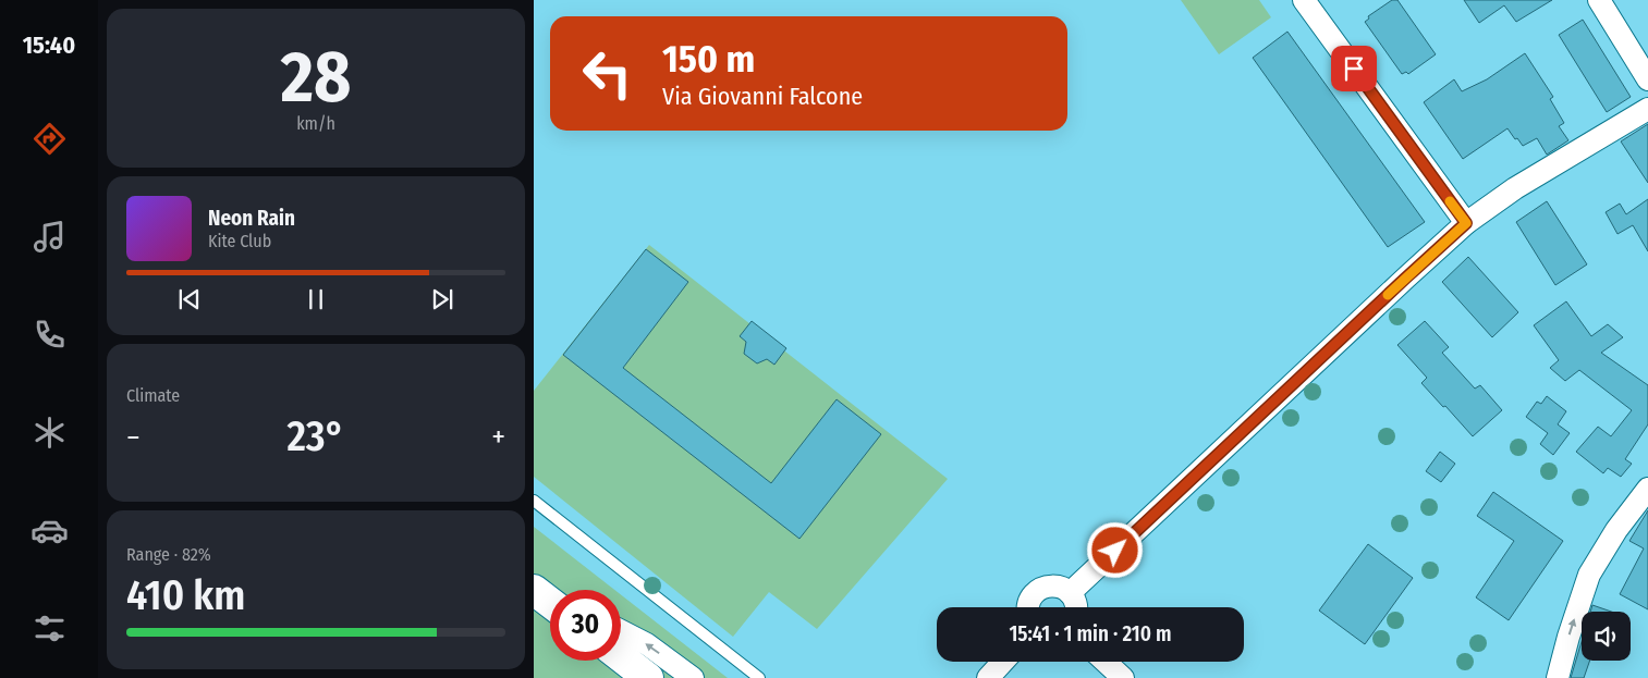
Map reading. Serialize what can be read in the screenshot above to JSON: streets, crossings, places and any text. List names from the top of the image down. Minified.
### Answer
{"page":{"tabs":"15:40","tile":[["28","km/h"],"Climate",["Range · 82%","410 km"]],"turn":["150 m","Via Giovanni Falcone"],"song":["Neon Rain","Kite Club"],"heat":["−","23°","+"],"limit":"30","trip":"15:41 · 1 min · 210 m"}}
